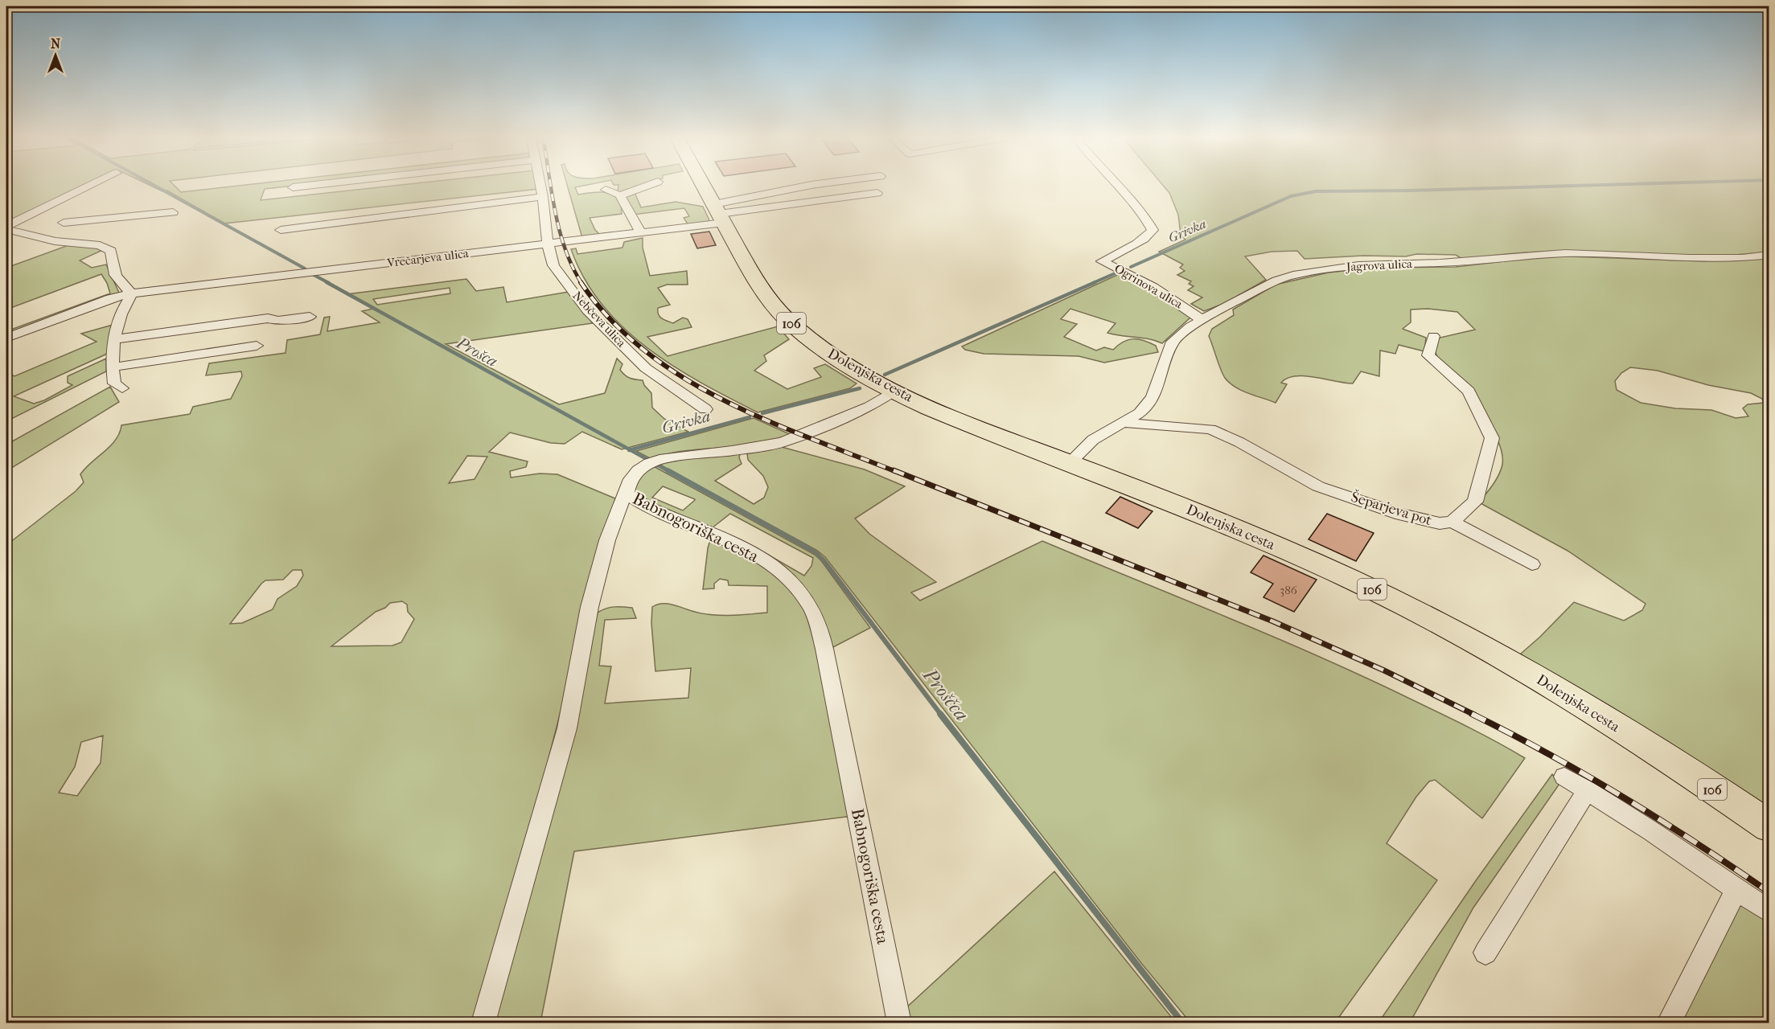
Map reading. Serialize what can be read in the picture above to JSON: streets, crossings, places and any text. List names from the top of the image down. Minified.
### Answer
{"streets":{"main road":["106","Dolenjska cesta"],"street":["Vrečarjeva ulica","Jagrova ulica","Ogrinova ulica","Nebčeva ulica","Šeparjeva pot","Babnogoriška cesta"]},"crossings":[["Vrečarjeva ulica","Nebčeva ulica"],["Vrečarjeva ulica","Dolenjska cesta"],["Jagrova ulica","Ogrinova ulica"],["Jagrova ulica","Dolenjska cesta"],["Jagrova ulica","Šeparjeva pot"]],"water":["Grivka","Prošca","Proščca"],"house_numbers":["386"],"north":"top"}
